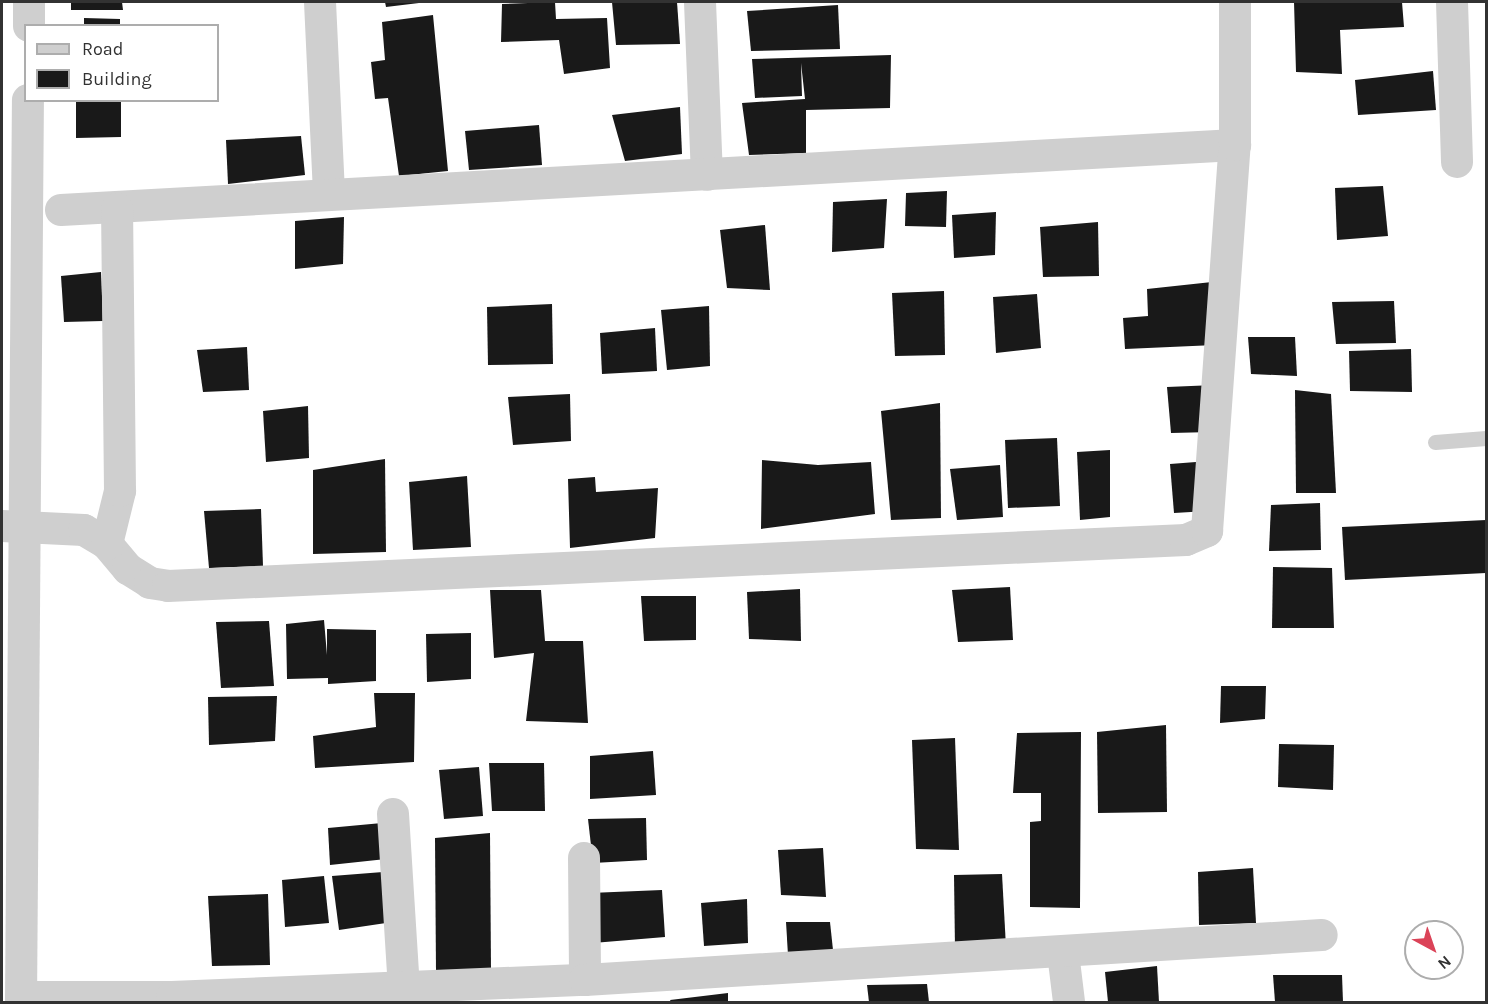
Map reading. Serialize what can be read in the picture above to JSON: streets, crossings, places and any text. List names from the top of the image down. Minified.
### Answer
{"legend":["Road","Building"],"north":"bottom right"}
